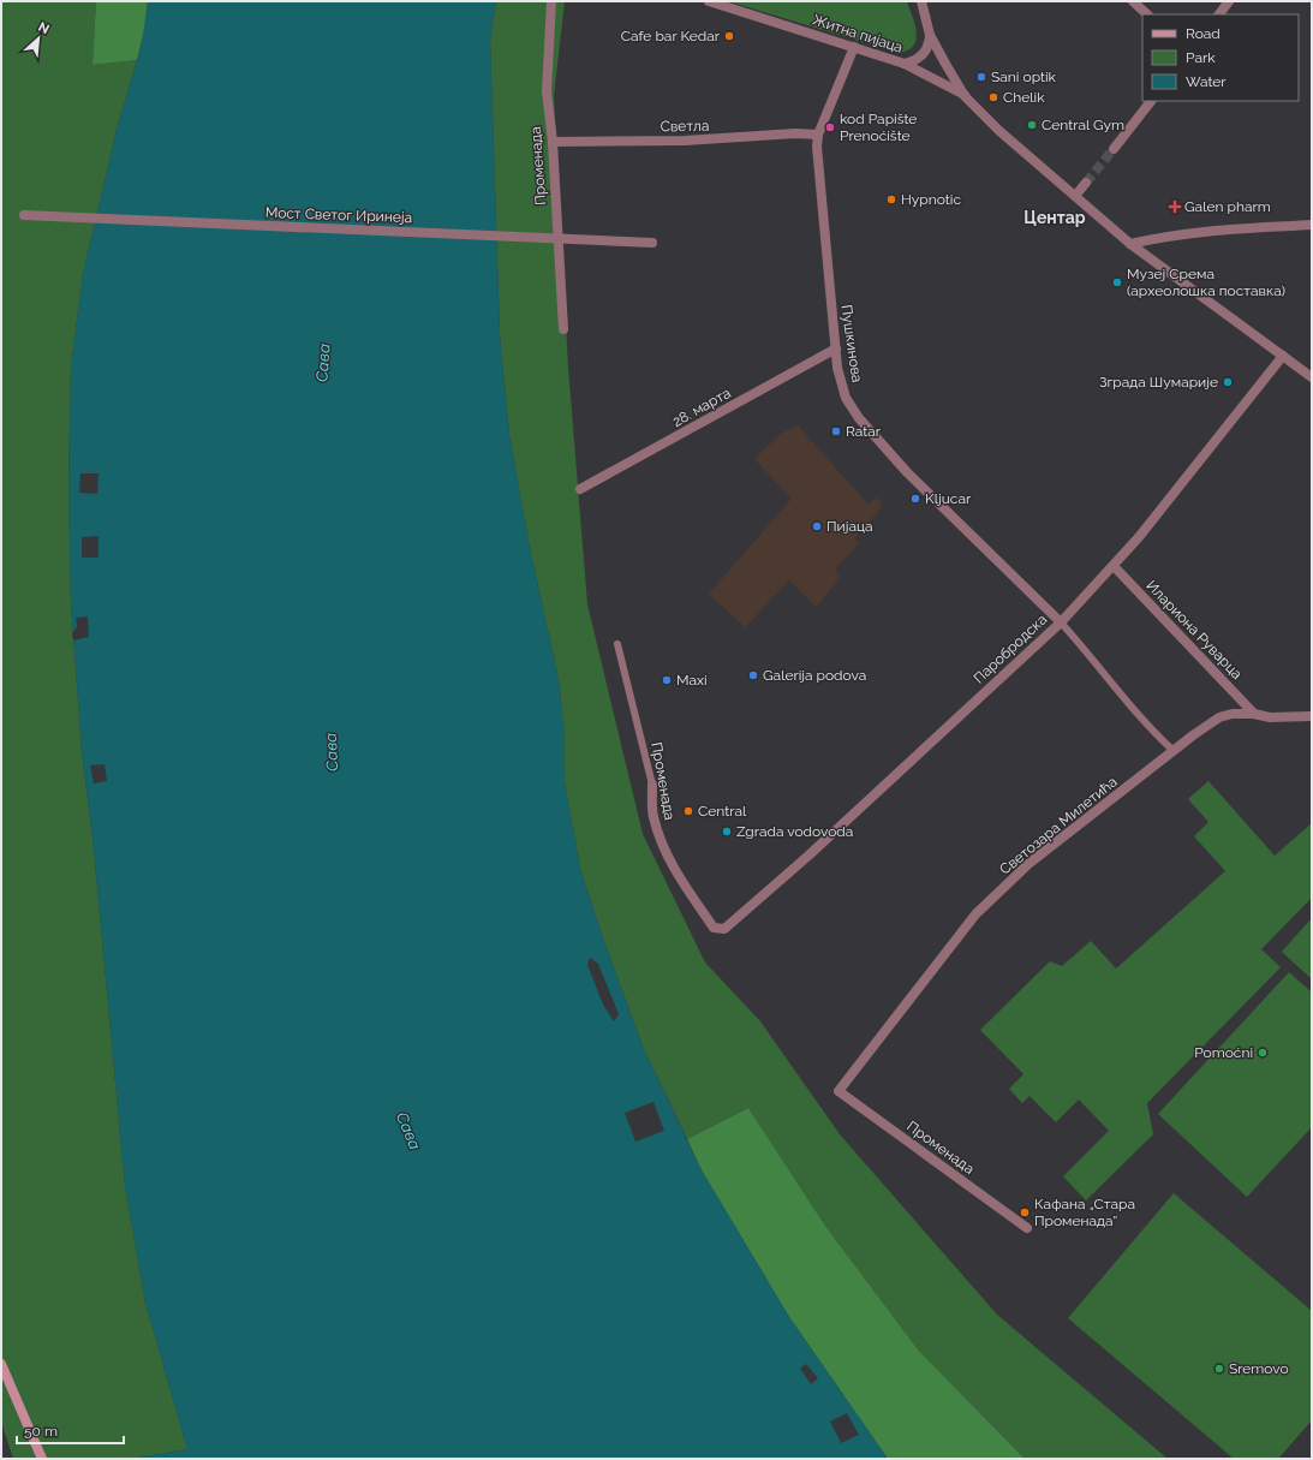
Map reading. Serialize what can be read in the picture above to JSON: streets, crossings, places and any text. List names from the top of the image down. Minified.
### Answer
{"streets":{"street":["Житна пијаца","Светла","Променада","Мост Светог Иринеја","Пушкинова","28. марта","Илариона Руварца","Паробродска","Светозара Милетића"]},"crossings":[["Житна пијаца","Пушкинова"],["Светла","Променада"],["Светла","Пушкинова"],["Променада","Паробродска"],["Променада","Светозара Милетића"],["Пушкинова","28. марта"],["Пушкинова","Паробродска"],["Илариона Руварца","Паробродска"],["Илариона Руварца","Светозара Милетића"]],"districts":["Центар"],"water":["Сава"],"places":{"other":["Cafe bar Kedar","Sani optik","Chelik","Central Gym","kod Papište Prenoćište","Hypnotic","Музеј Срема (археолошка поставка)","Зграда Шумарије","Ratar","Kljucar","Пијаца","Galerija podova","Maxi","Central","Zgrada vodovoda","Pomoćni","Кафана „Стара Променада”","Sremovo"],"health":["Galen pharm"]},"legend":["Road","Park","Water"],"scale_bar":"50 m","north":"top right"}
